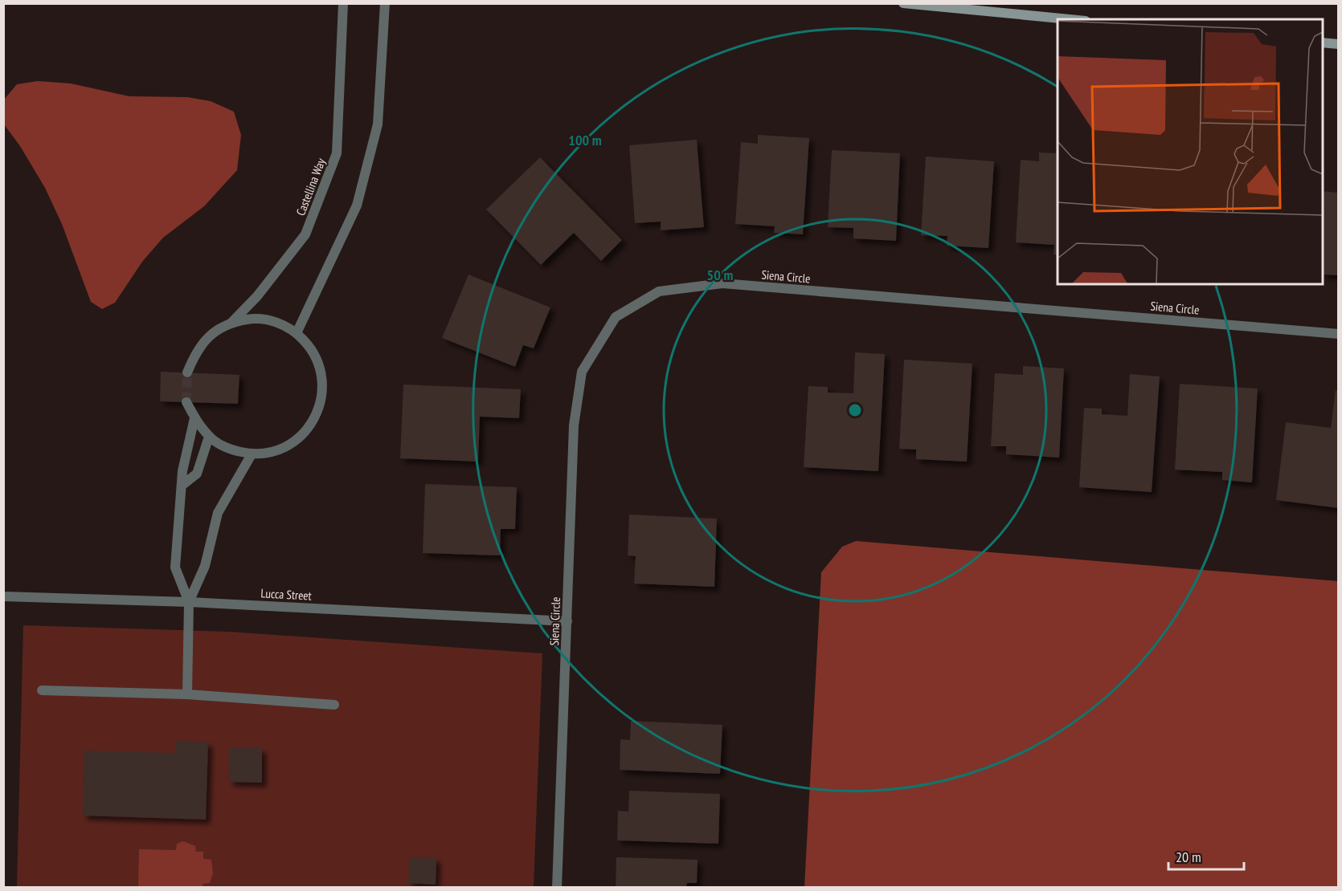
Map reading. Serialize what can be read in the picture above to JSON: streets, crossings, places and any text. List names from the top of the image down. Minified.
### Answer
{"streets":{"street":["Castellina Way","Siena Circle","Lucca Street"]},"crossings":[["Siena Circle","Lucca Street"]],"scale_bar":"20 m","rings":["100 m","50 m"]}
